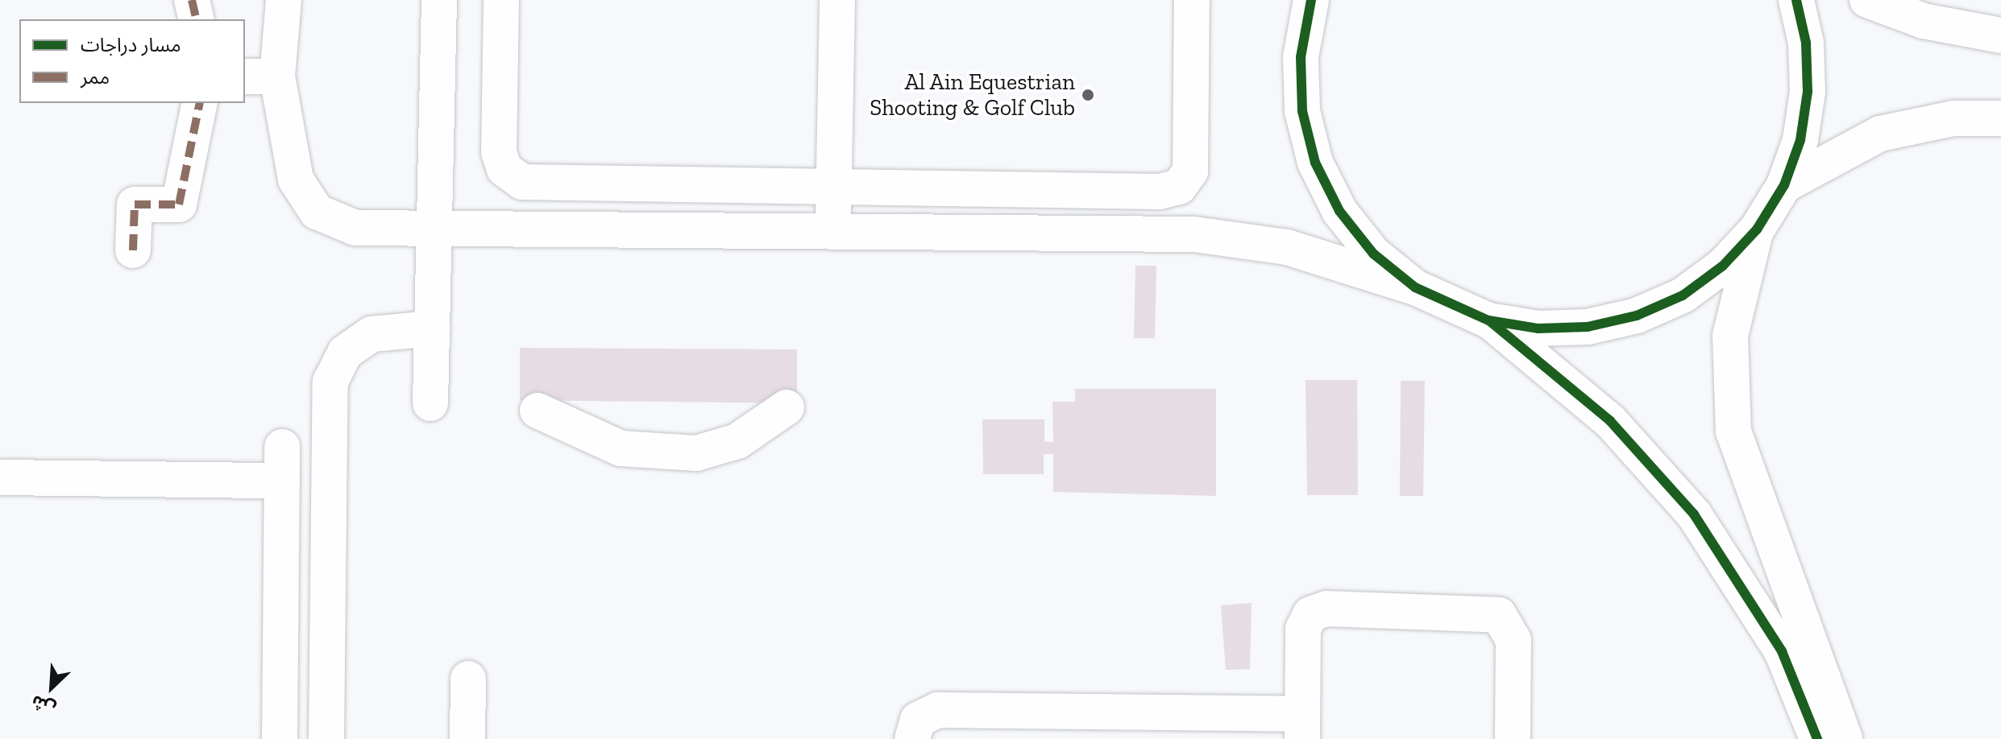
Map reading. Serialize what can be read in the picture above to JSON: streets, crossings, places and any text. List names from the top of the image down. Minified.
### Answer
{"places":["Al Ain Equestrian Shooting & Golf Club"],"legend":["مسار دراجات","ممر"],"north":"bottom left"}
